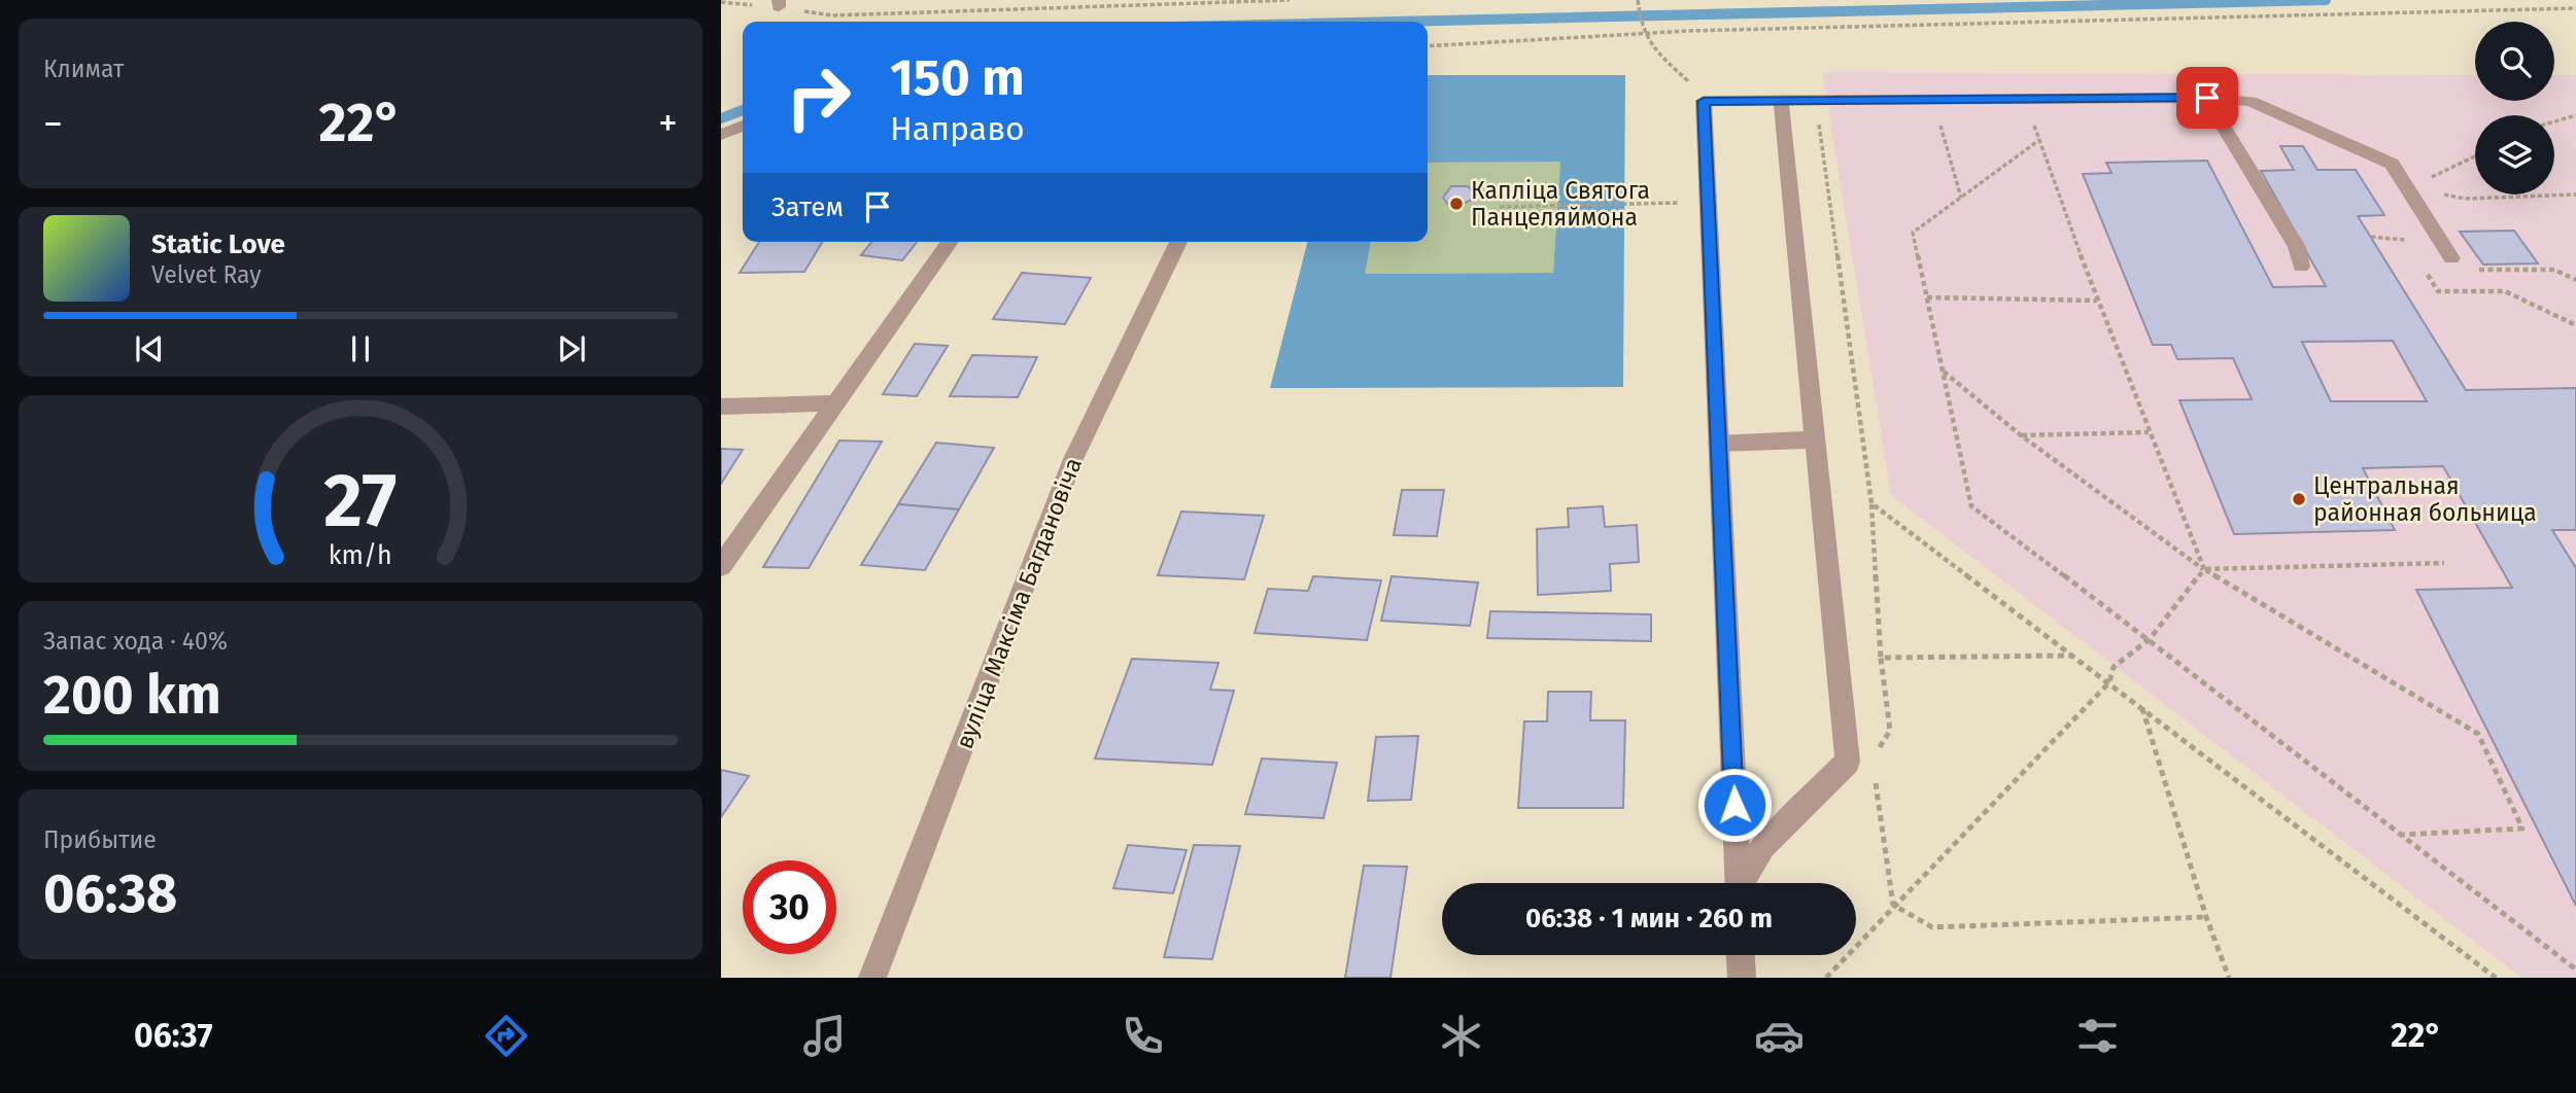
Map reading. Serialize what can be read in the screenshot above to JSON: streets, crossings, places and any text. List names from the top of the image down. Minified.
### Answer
{"streets":{"street":["вуліца Максіма Багдановіча"]},"places":["Капліца Святога Панцеляймона","Центральная районная больница"],"page":{"tile":["Климат",["Запас хода · 40%","200 km"],["Прибытие","06:38"]],"turn":["150 m","Направо"],"heat":["−","22°","+"],"then":"Затем","song":["Static Love","Velvet Ray"],"limit":"30","trip":"06:38 · 1 мин · 260 m","tabs":["06:37","22°"],"gauge":["27","km/h"]}}
